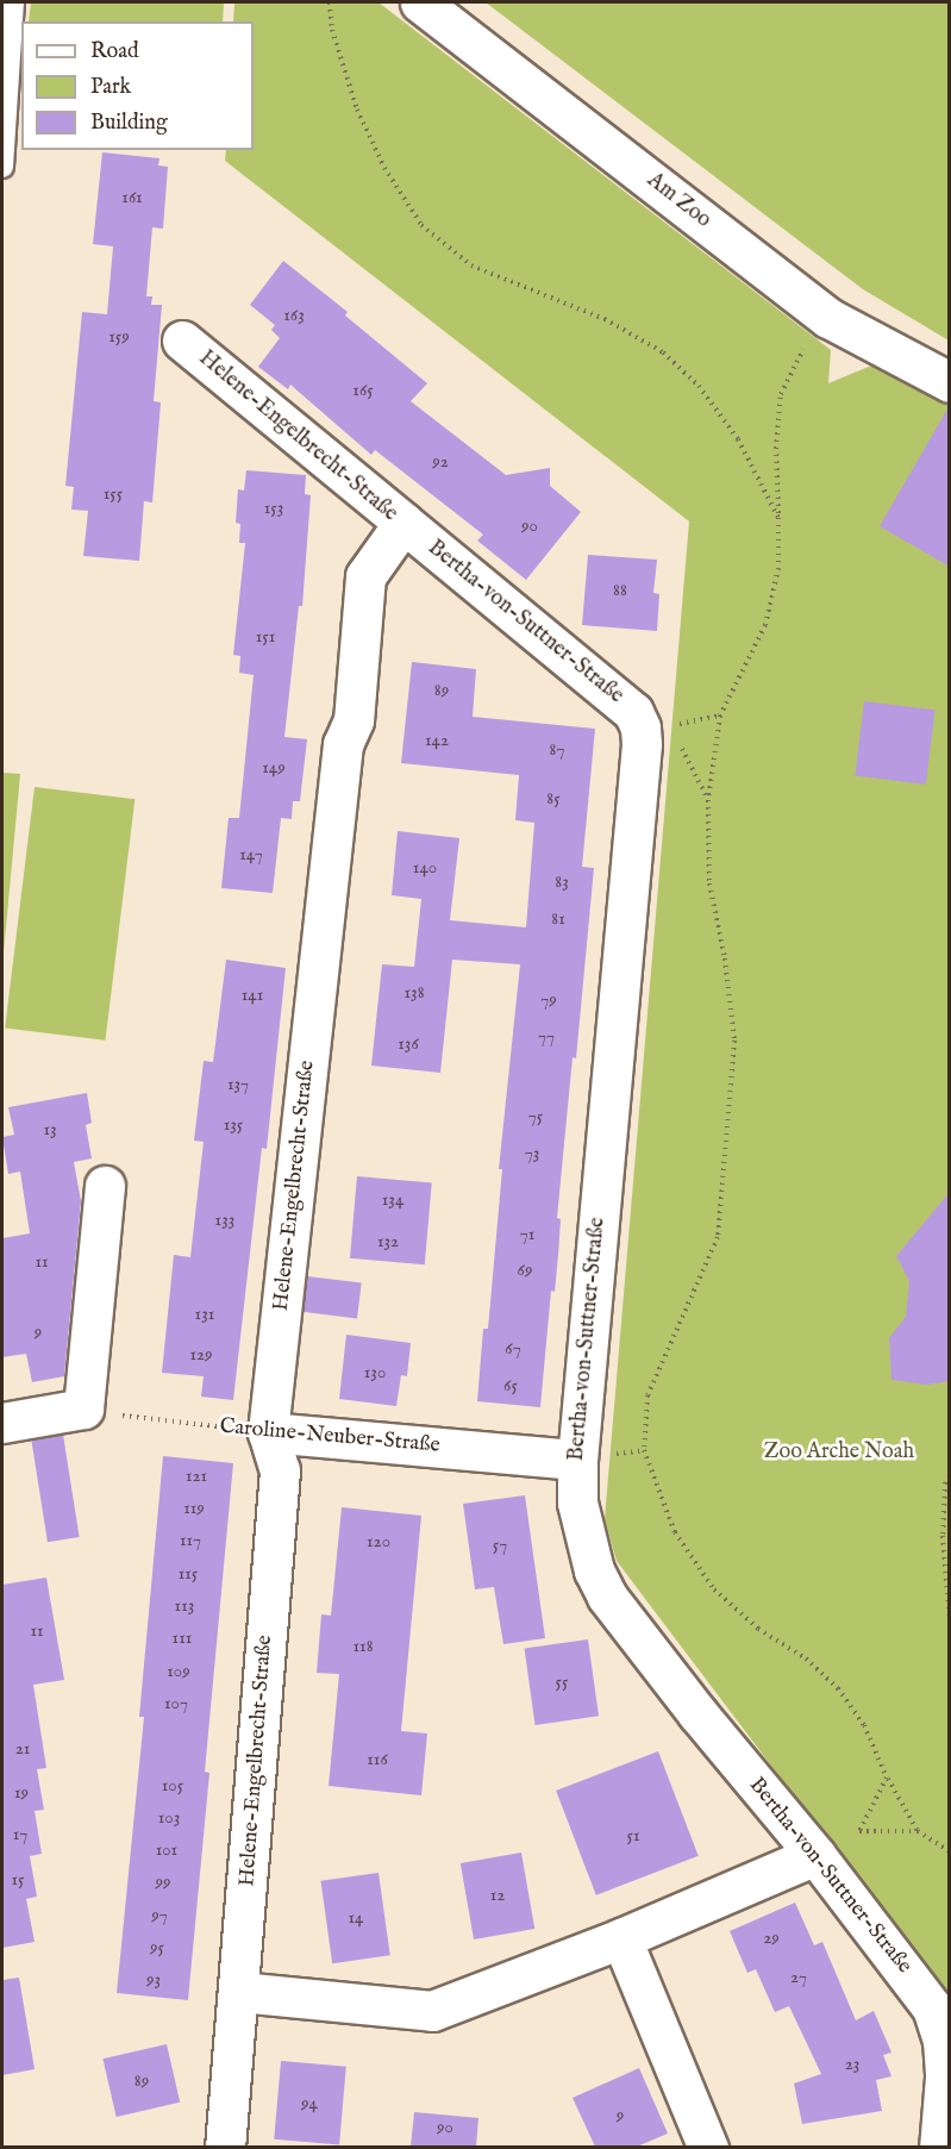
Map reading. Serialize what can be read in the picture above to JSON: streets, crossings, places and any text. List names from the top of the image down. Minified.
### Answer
{"streets":{"street":["Am Zoo","Helene-Engelbrecht-Straße","Bertha-von-Suttner-Straße","Caroline-Neuber-Straße"]},"crossings":[["Helene-Engelbrecht-Straße","Bertha-von-Suttner-Straße"],["Helene-Engelbrecht-Straße","Caroline-Neuber-Straße"],["Bertha-von-Suttner-Straße","Caroline-Neuber-Straße"]],"parks":["Zoo Arche Noah"],"house_numbers":["161","163","159","165","92","155","153","90","88","151","89","142","87","149","85","147","140","83","81","138","141","79","77","136","137","75","135","13","73","134","133","71","132","11","69","131","9","67","129","130","65","121","119","117","120","57","115","113","11","111","118","109","55","107","21","116","105","19","103","17","51","101","15","99","12","97","14","29","95","27","93","23","89","94","9","90"],"legend":["Road","Park","Building"]}
